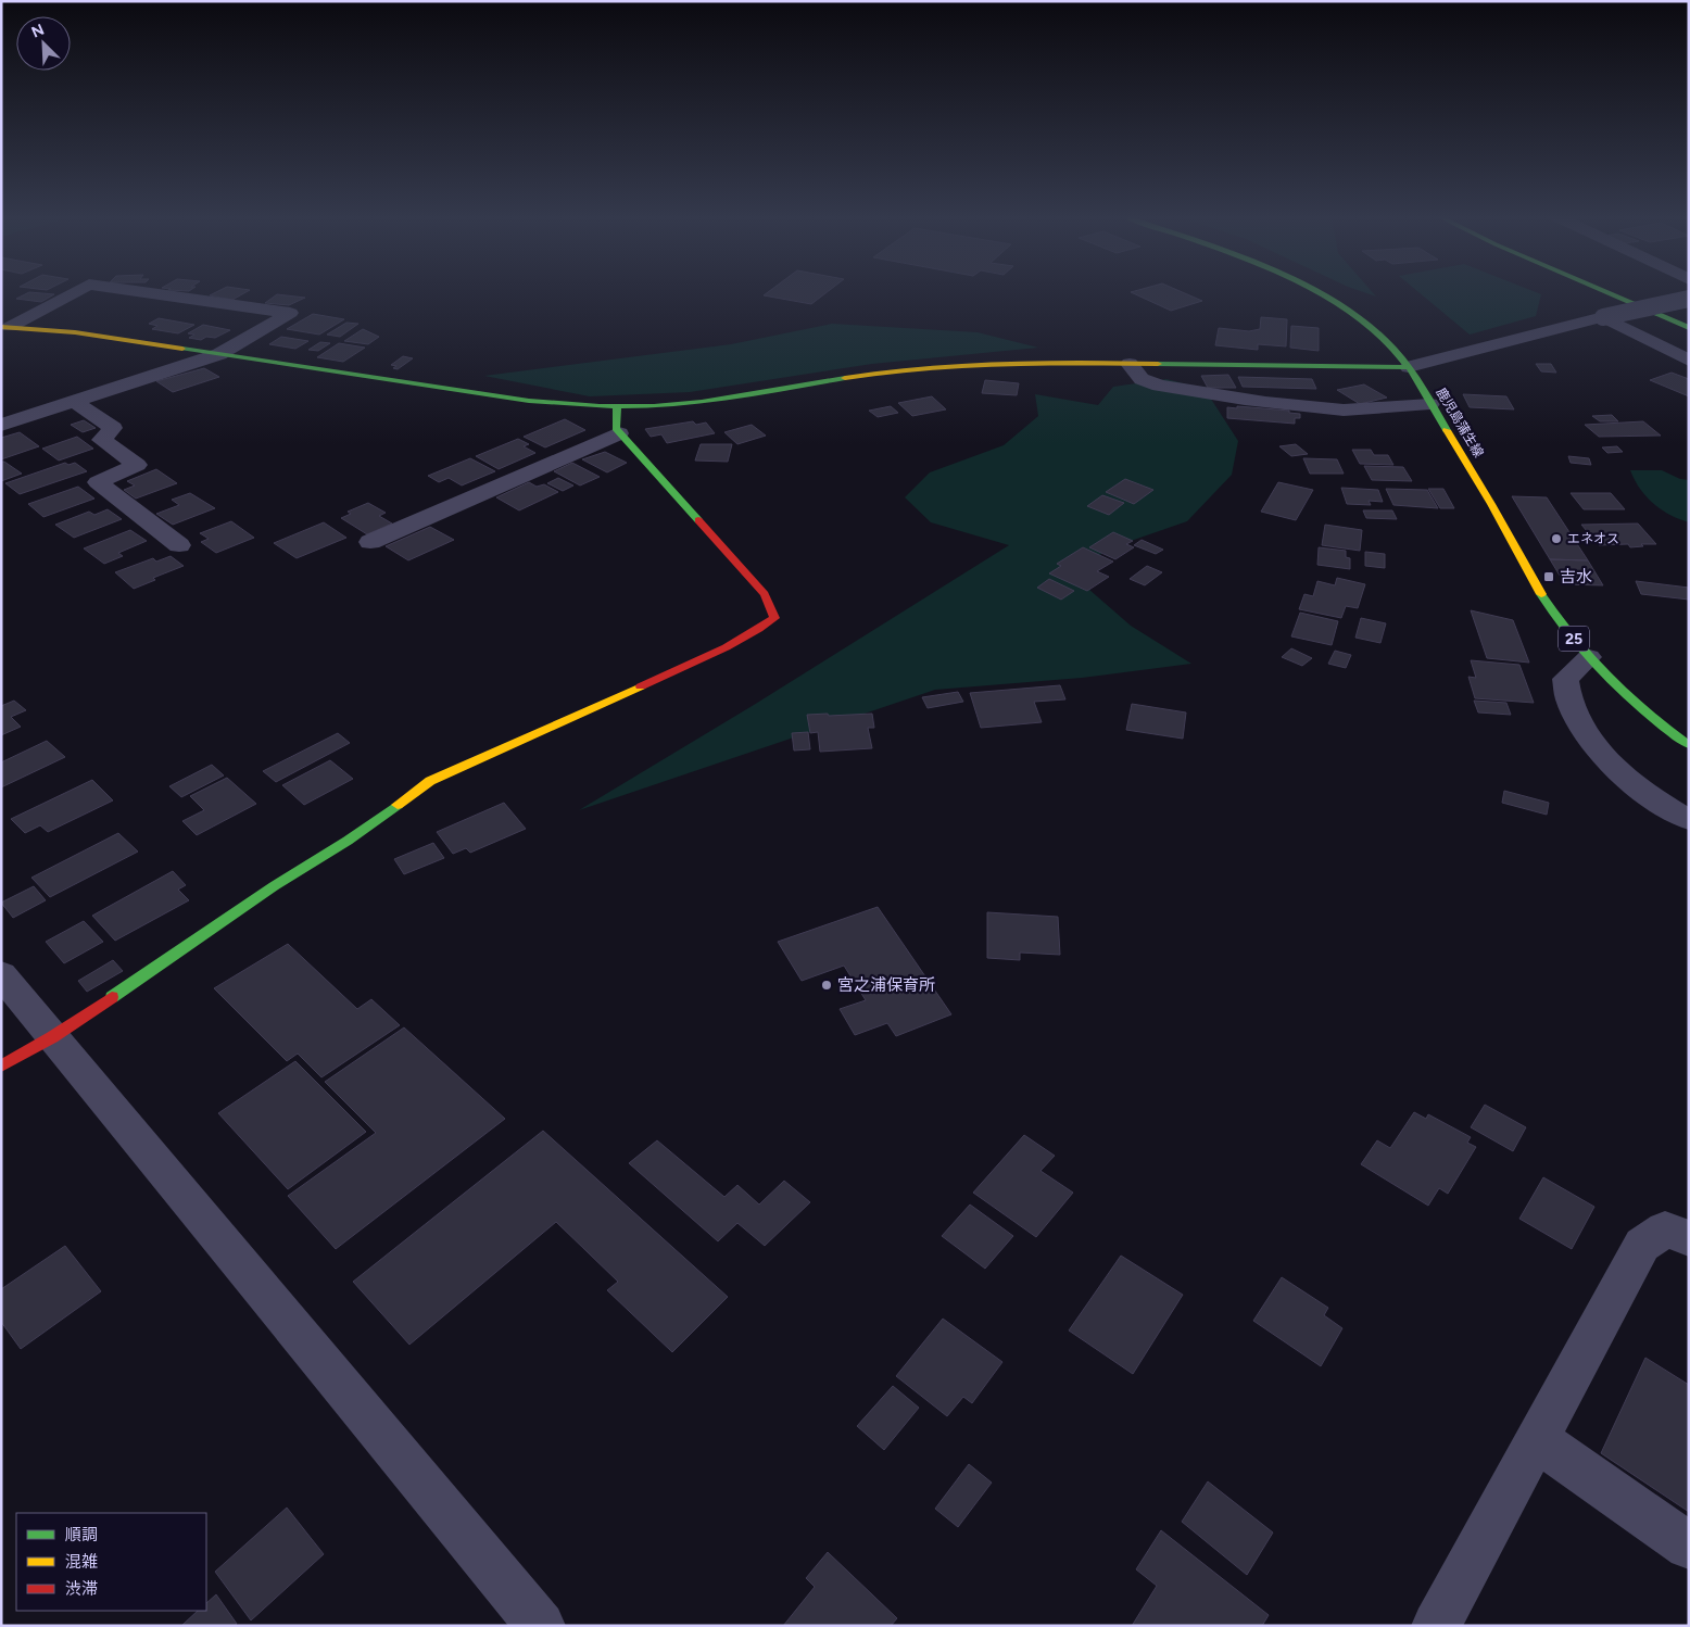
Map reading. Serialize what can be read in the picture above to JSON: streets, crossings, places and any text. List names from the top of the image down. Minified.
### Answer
{"streets":{"main road":["鹿児島蒲生線","25"]},"places":{"other":["エネオス","宮之浦保育所"],"transit":["吉水"]},"legend":["順調","混雑","渋滞"],"north":"top left"}
